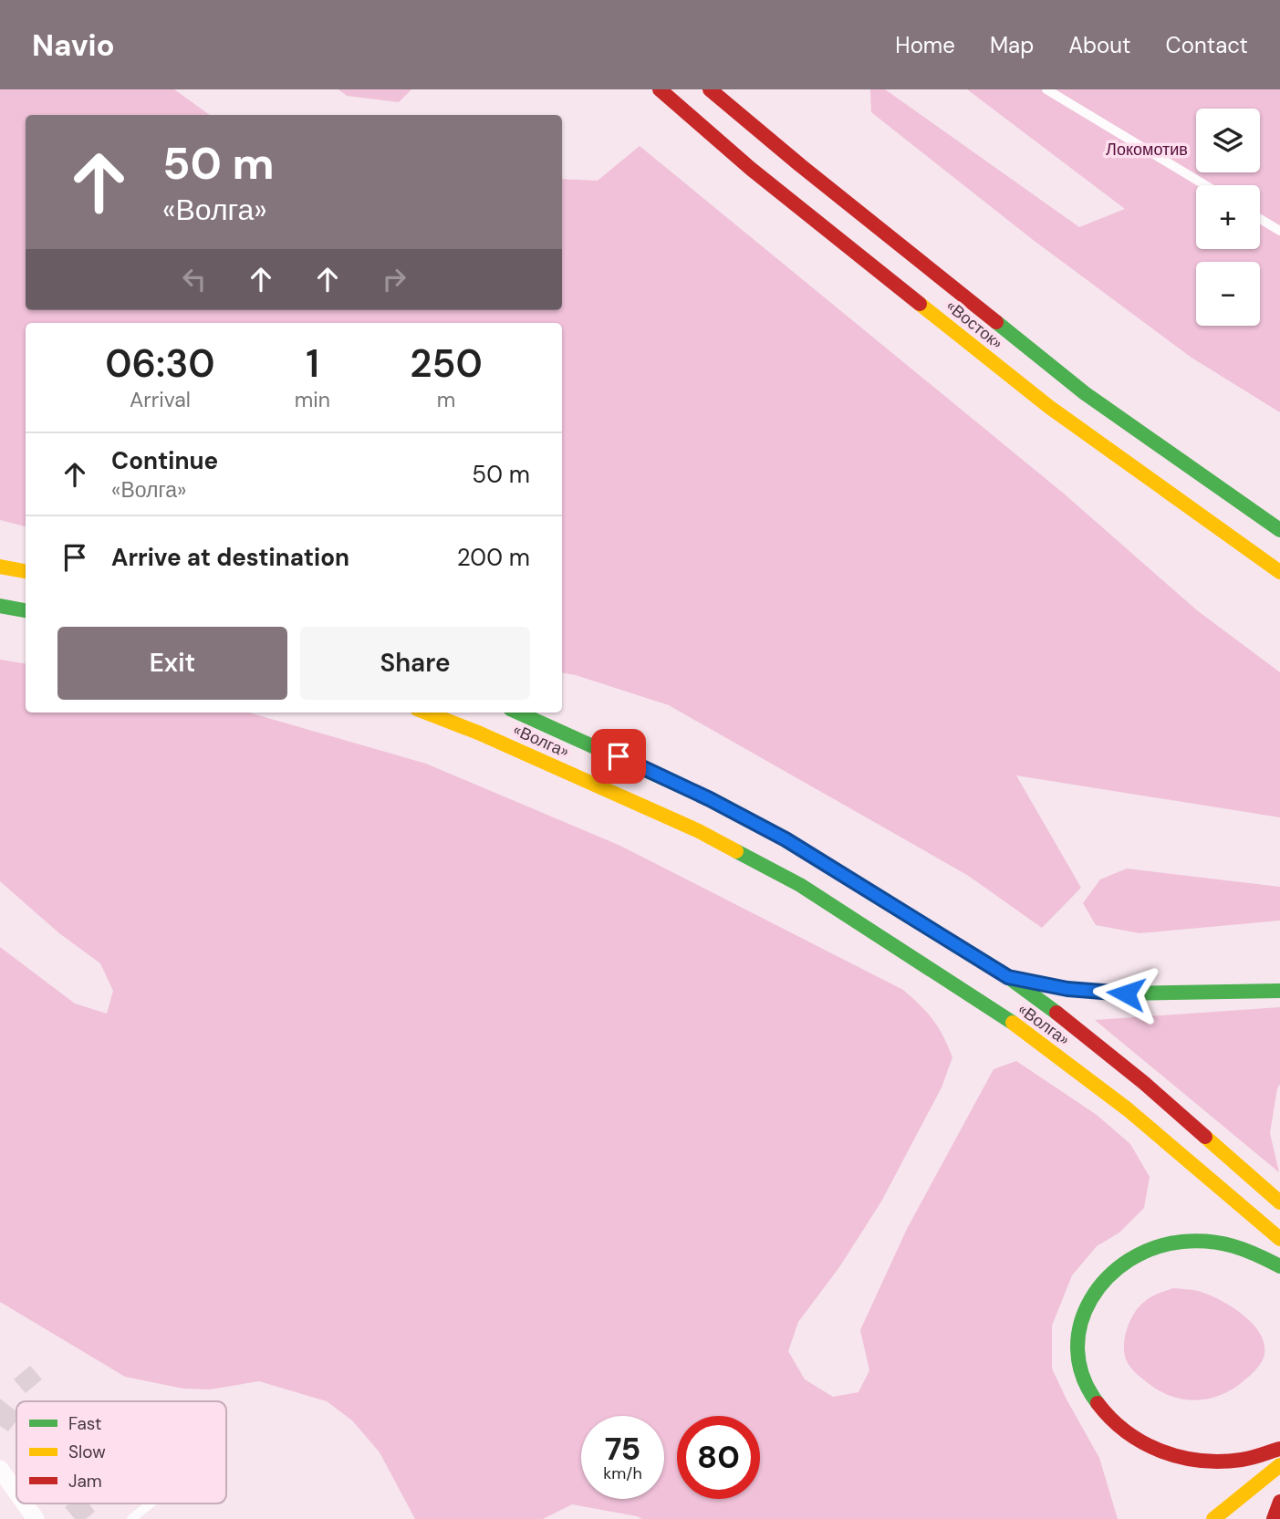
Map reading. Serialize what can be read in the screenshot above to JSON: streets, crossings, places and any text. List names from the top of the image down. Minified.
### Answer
{"streets":{"main road":["«Восток»","«Волга»"]},"parks":["Локомотив"],"legend":["Fast","Slow","Jam"],"page":{"header":"Navio","nav":["Home","Map","About","Contact"],"map_buttons":["+","−"],"turn":["50 m","«Волга»"],"eta":["06:30","Arrival","1","min","250","m"],"list":[{"name":"Continue","note":"«Волга»","value":"50 m"},{"name":"Arrive at destination","value":"200 m"}],"buttons":["Exit","Share"],"speed":"75 km/h","limit":"80"}}
